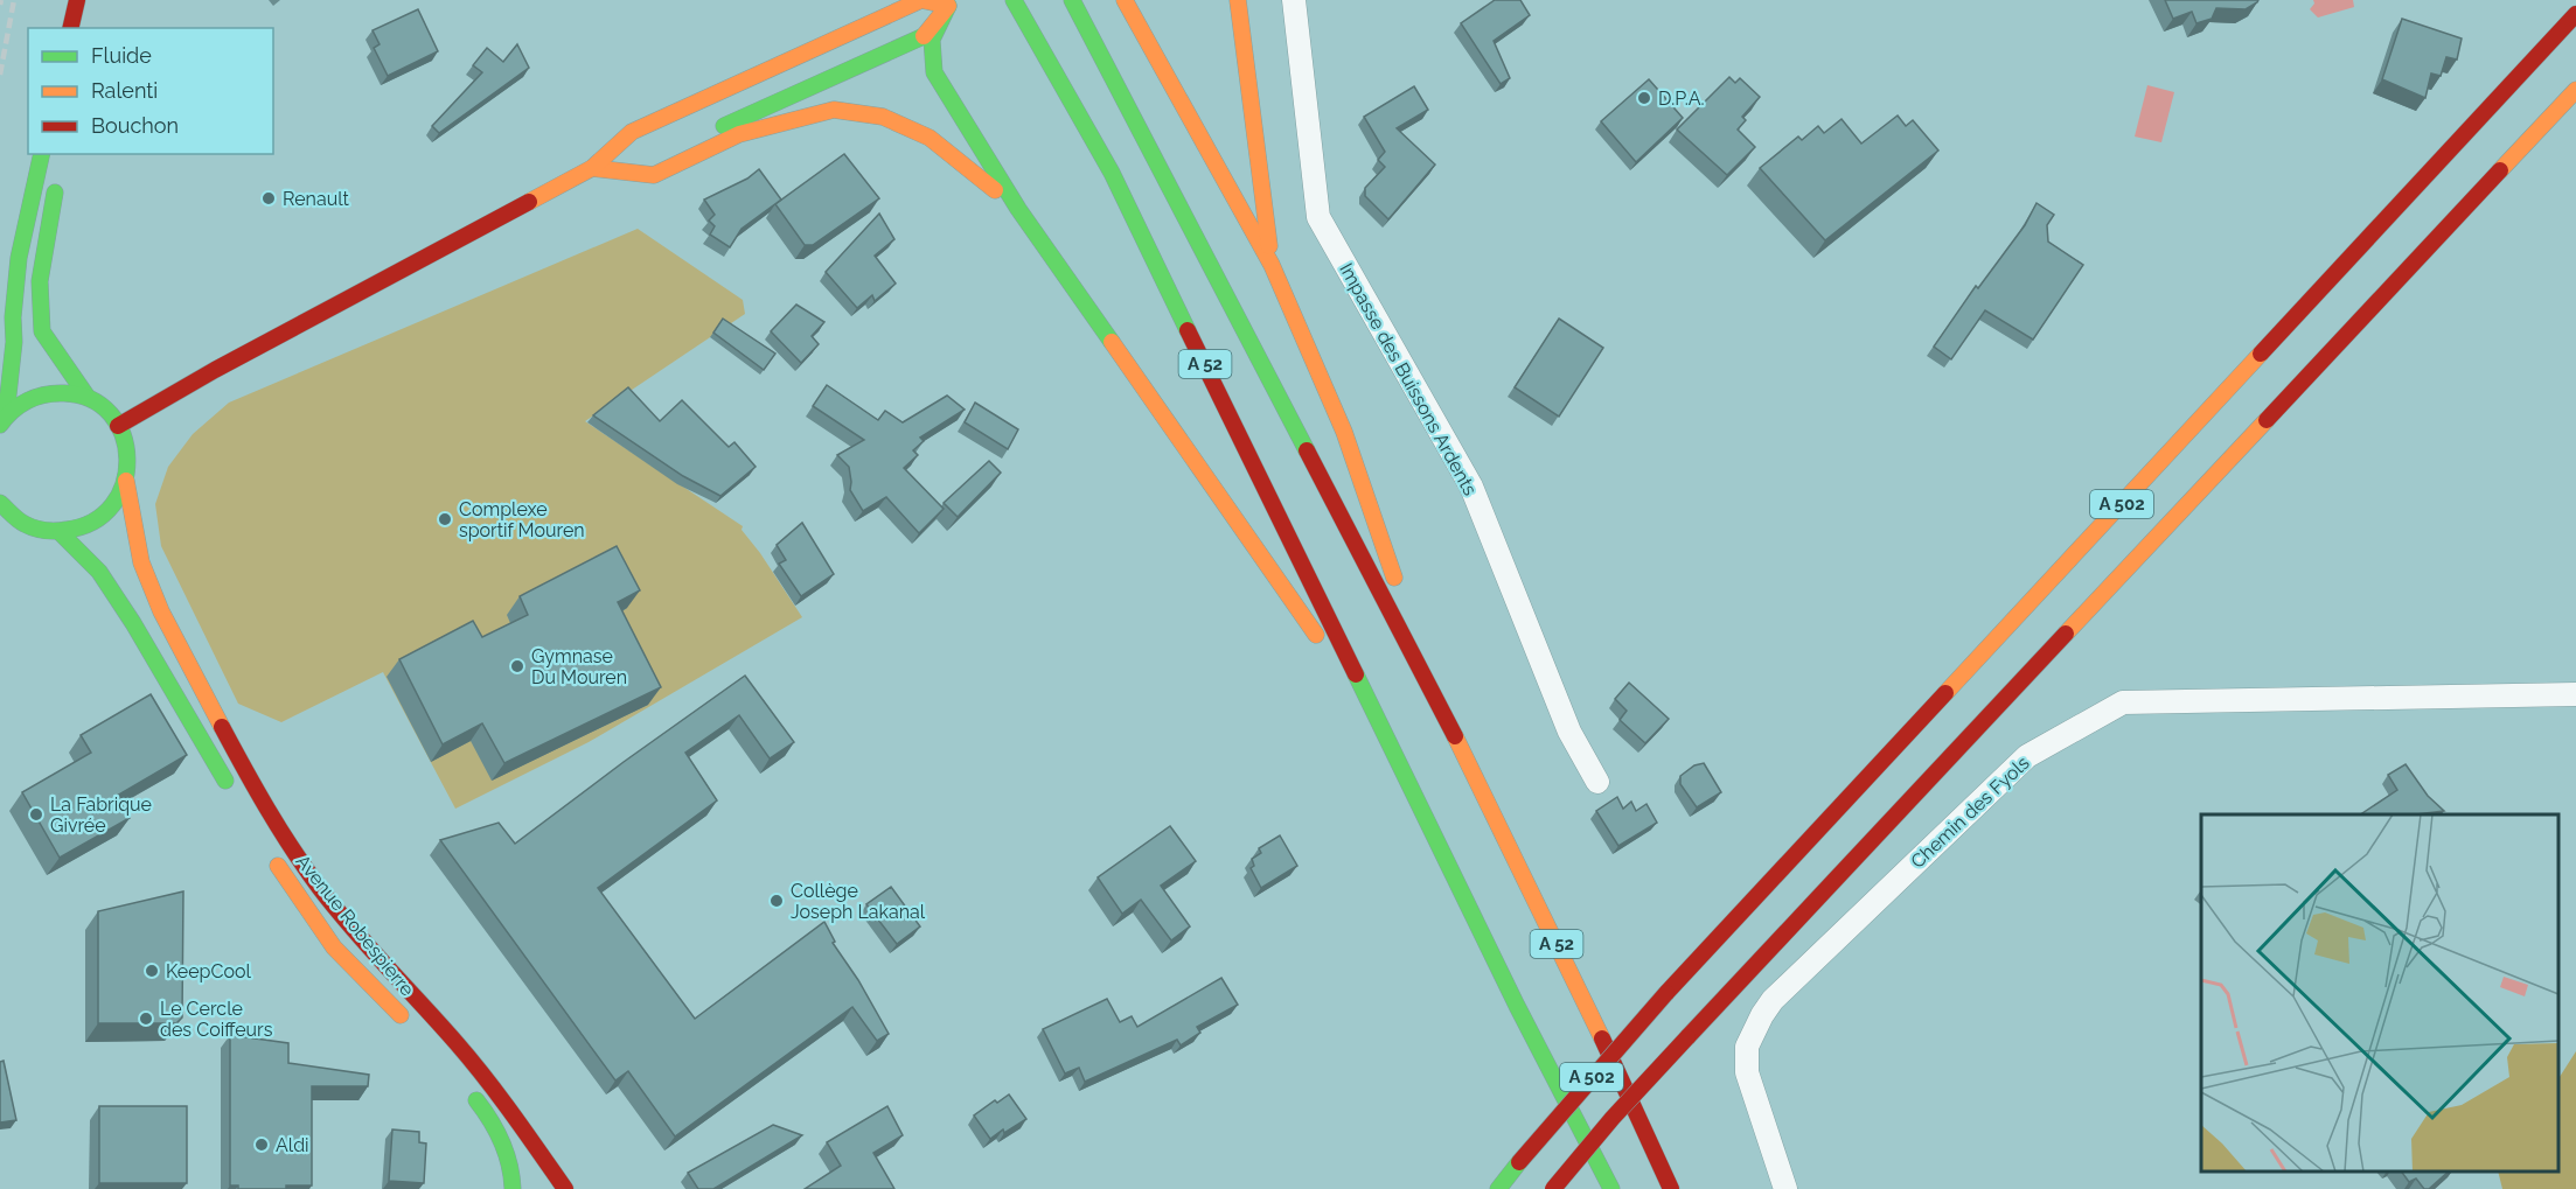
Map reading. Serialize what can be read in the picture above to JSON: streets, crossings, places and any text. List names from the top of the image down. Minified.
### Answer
{"streets":{"main road":["A 52","A 502","Avenue Robespierre"],"street":["Impasse des Buissons Ardents","Chemin des Fyols"]},"places":["D.P.A.","Renault","Complexe sportif Mouren","Gymnase Du Mouren","La Fabrique Givrée","Collège Joseph Lakanal","KeepCool","Le Cercle des Coiffeurs","Aldi"],"legend":["Fluide","Ralenti","Bouchon"]}
